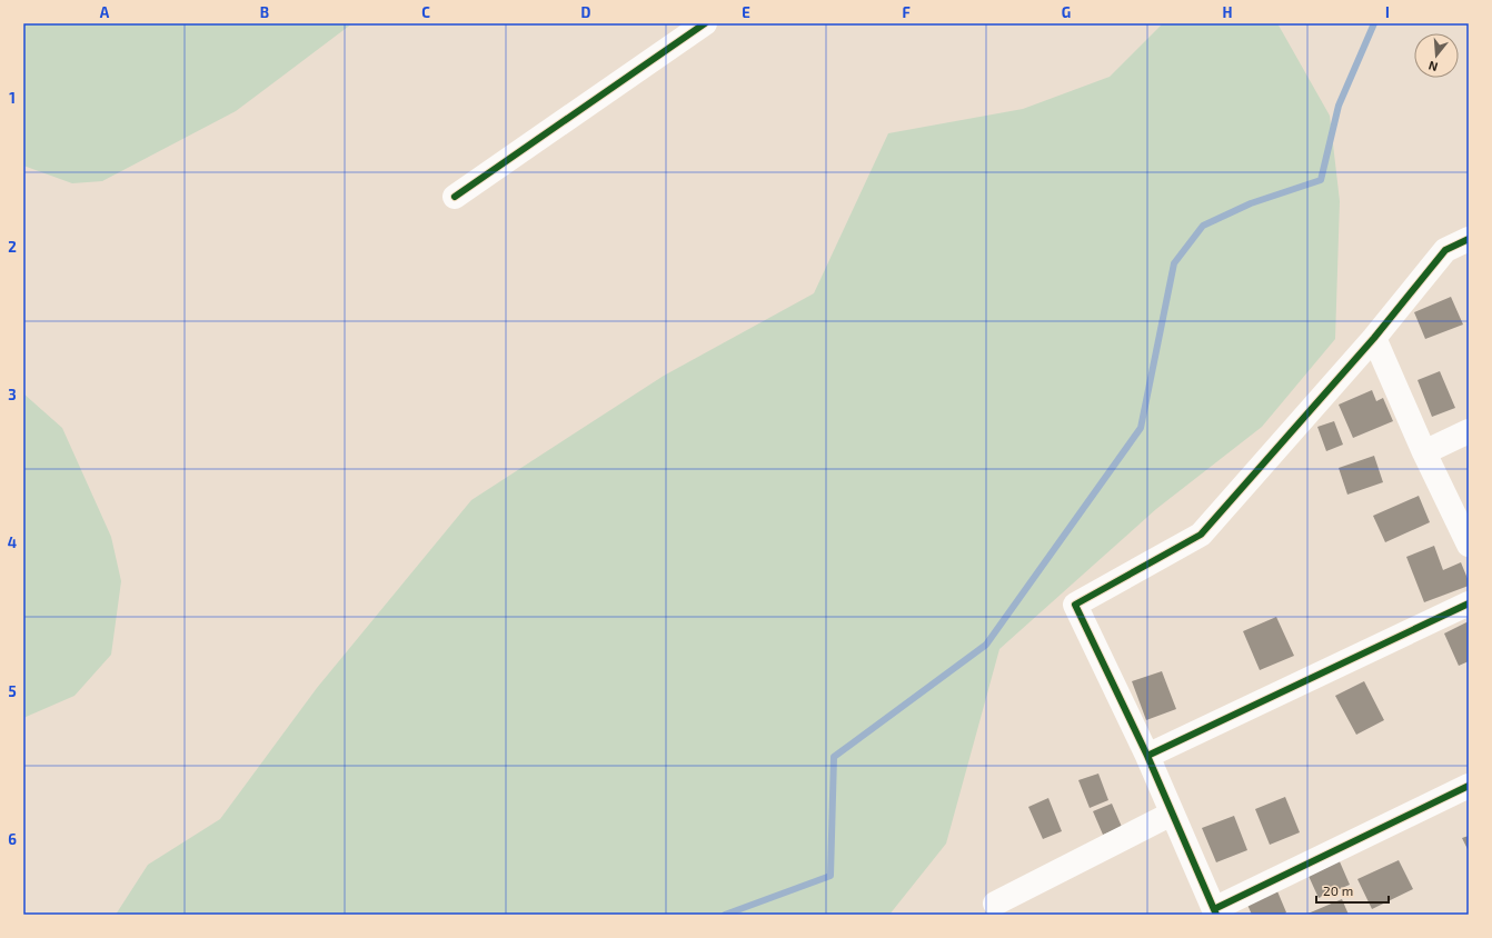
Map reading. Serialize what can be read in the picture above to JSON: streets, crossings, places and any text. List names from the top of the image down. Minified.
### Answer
{"scale_bar":"20 m","north":"bottom","grid":{"columns":["A","B","C","D","E","F","G","H","I"],"rows":["1","2","3","4","5","6"]}}
